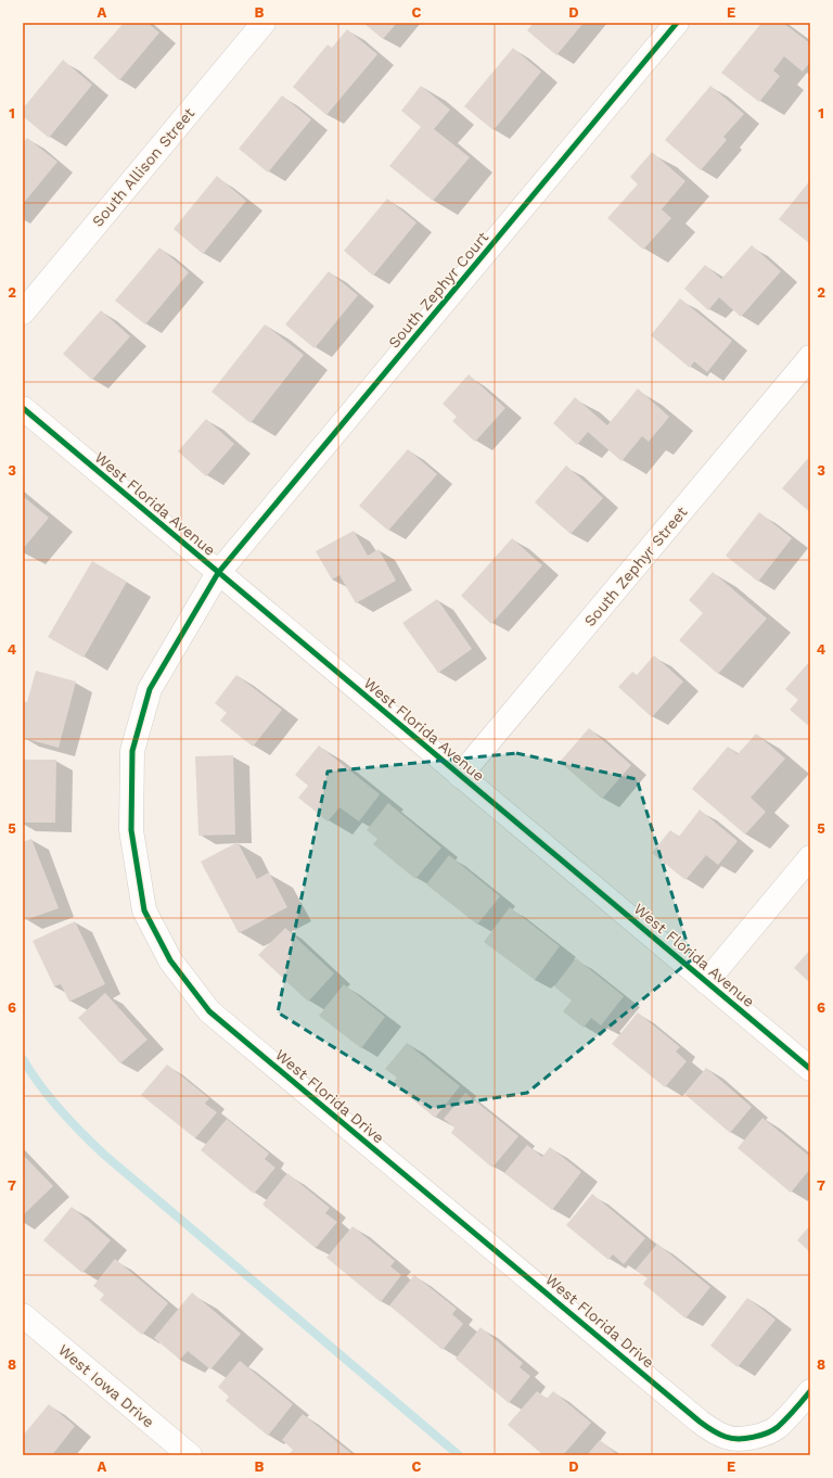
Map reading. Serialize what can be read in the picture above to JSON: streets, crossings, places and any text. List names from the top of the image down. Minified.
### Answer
{"streets":{"street":["South Allison Street","South Zephyr Court","West Florida Avenue","South Zephyr Street","West Florida Drive","West Iowa Drive"]},"crossings":[["South Zephyr Court","West Florida Avenue"],["South Zephyr Court","West Florida Drive"],["West Florida Avenue","South Zephyr Street"],["West Florida Avenue","West Florida Drive"]],"grid":{"columns":["A","B","C","D","E"],"rows":["1","2","3","4","5","6","7","8"]}}
